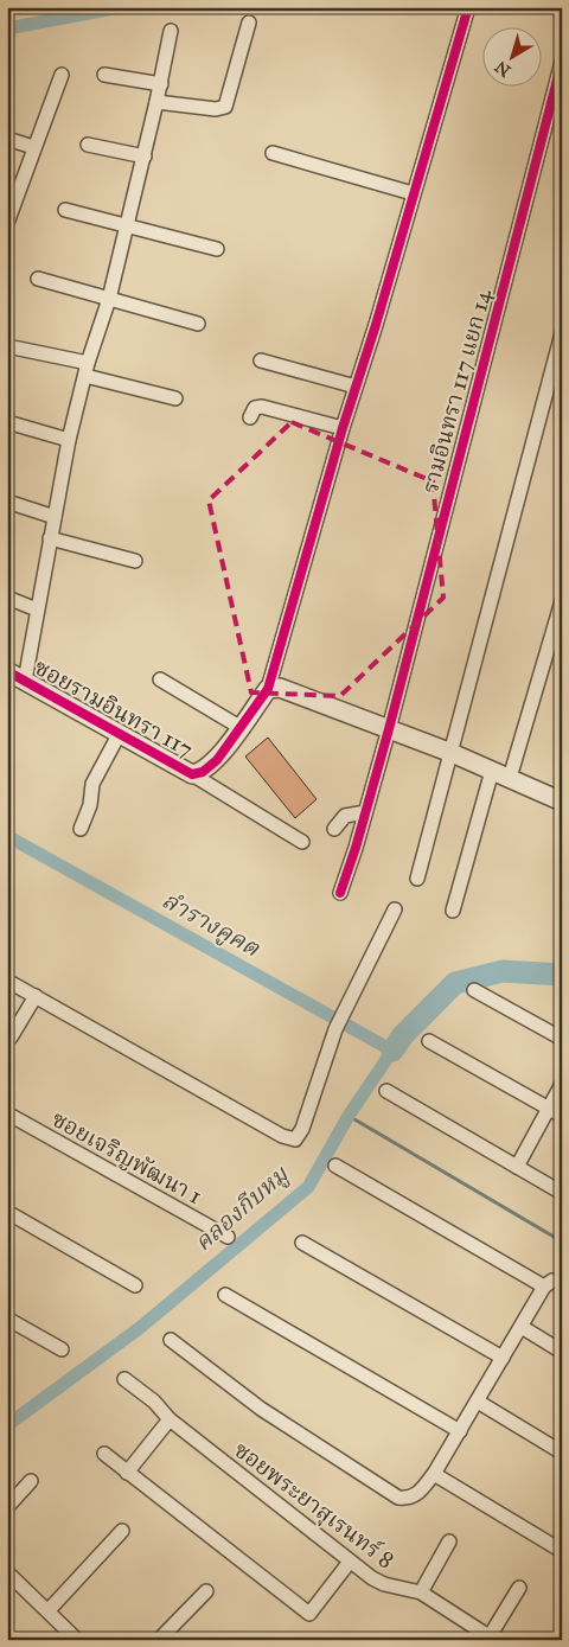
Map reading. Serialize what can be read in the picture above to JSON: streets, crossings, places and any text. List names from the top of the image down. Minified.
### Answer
{"streets":{"street":["รามอินทรา 117 แยก 14","ซอยรามอินทรา 117","ซอยเจริญพัฒนา 1","ซอยพระยาสุเรนทร์ 8"]},"water":["ลำรางคูคต","คลองกีบหมู"],"north":"bottom left"}
